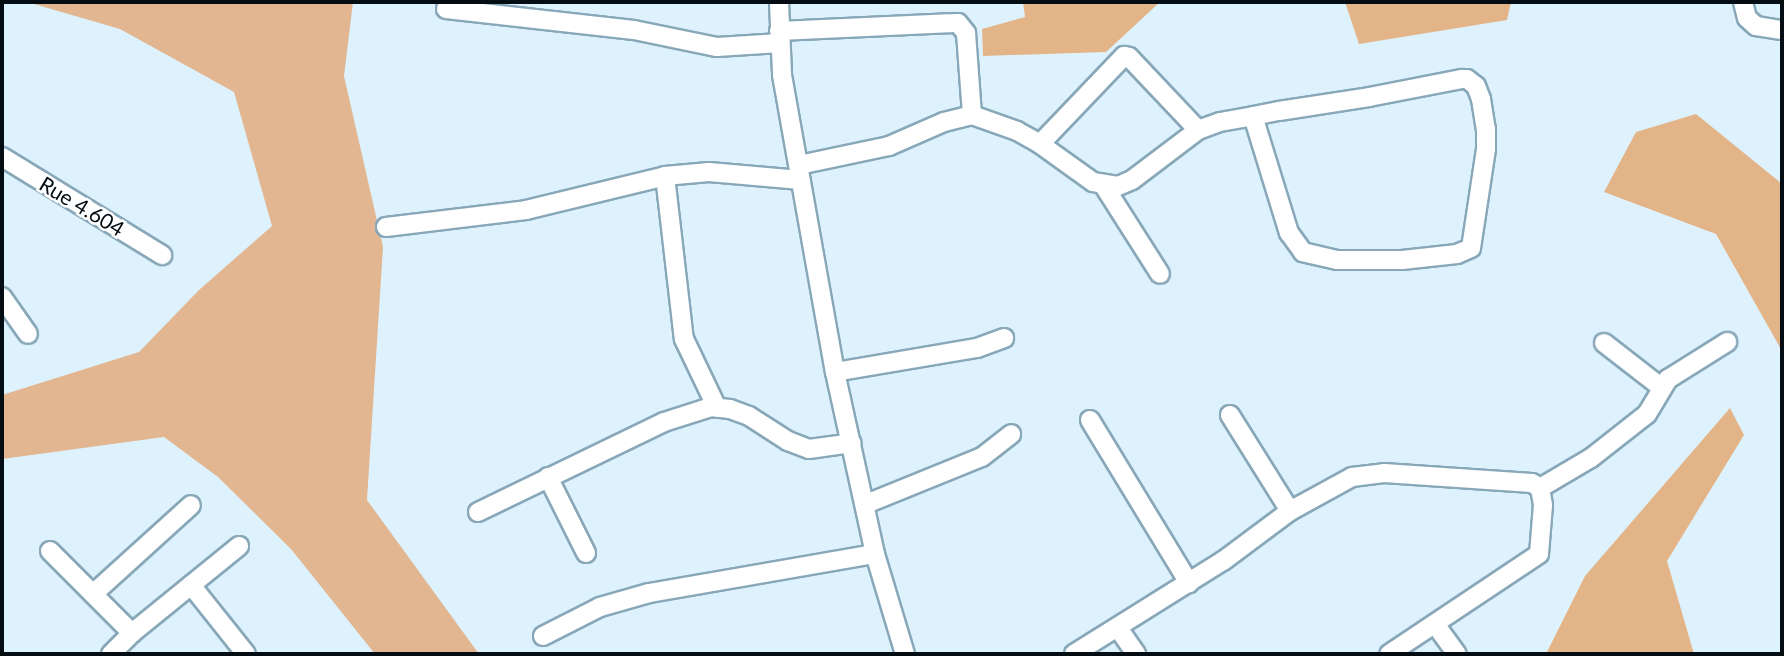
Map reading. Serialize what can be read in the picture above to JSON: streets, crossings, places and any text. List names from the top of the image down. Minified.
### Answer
{"streets":{"street":["Rue 4.604"]}}
